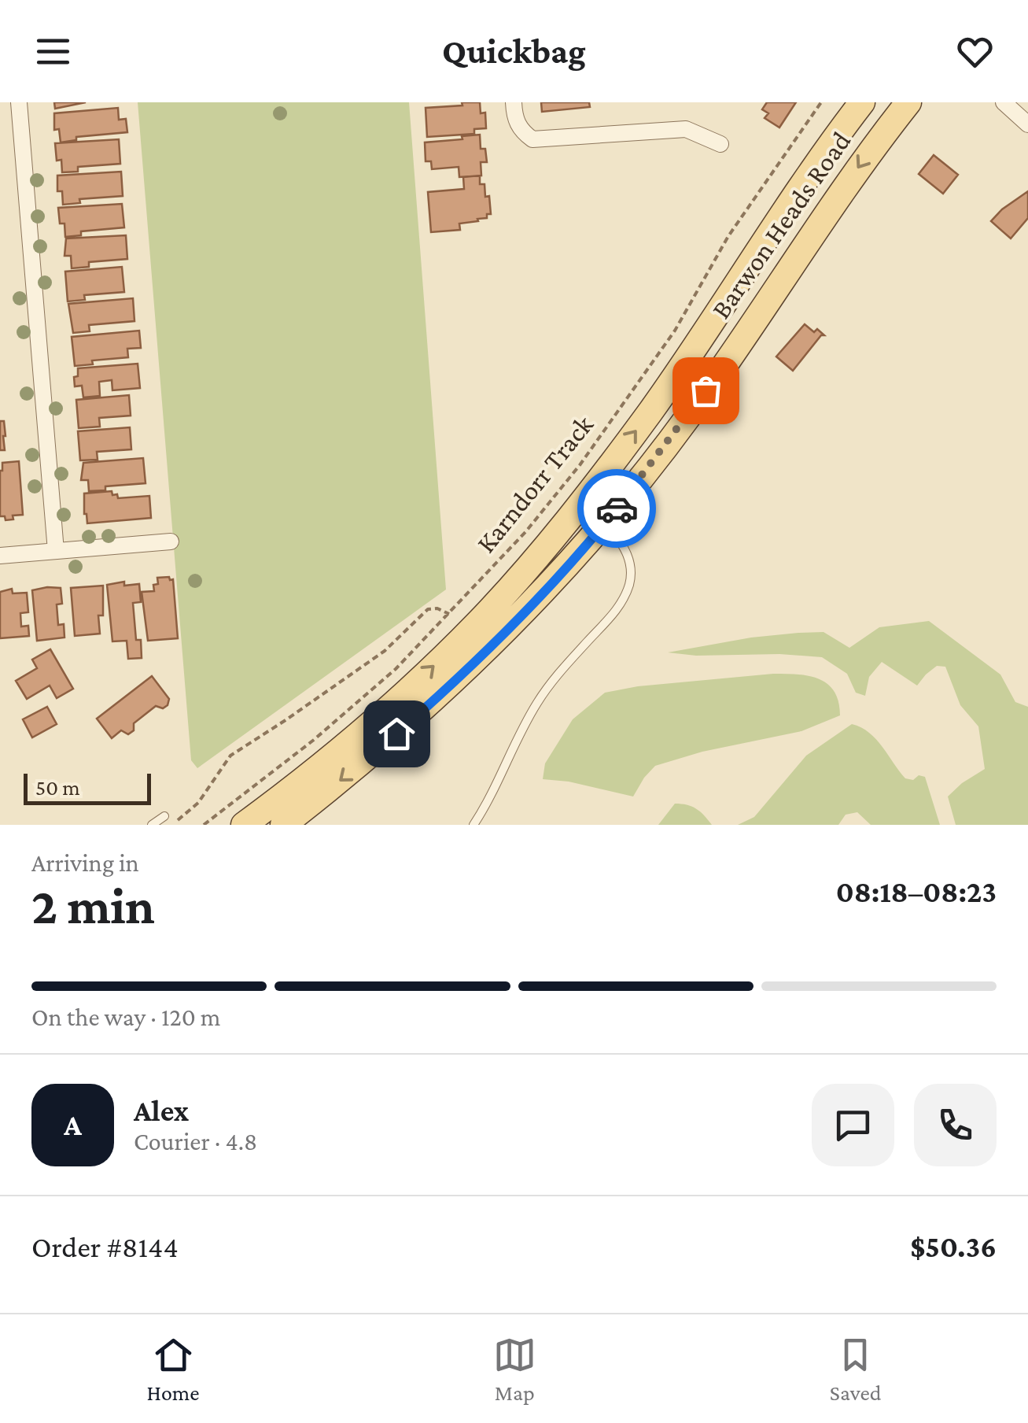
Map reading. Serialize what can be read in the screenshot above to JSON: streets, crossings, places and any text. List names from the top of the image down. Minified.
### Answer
{"streets":{"main road":["Barwon Heads Road"],"path":["Karndorr Track"]},"scale_bar":"50 m","page":{"header":"Quickbag","scale":"50 m","heading":["2 min","Arriving in","08:18–08:23"],"panel":["Alex","Courier · 4.8","Order #8144","$50.36"],"bar":"On the way · 120 m","round":"A","tabs":["Home","Map","Saved"]}}
